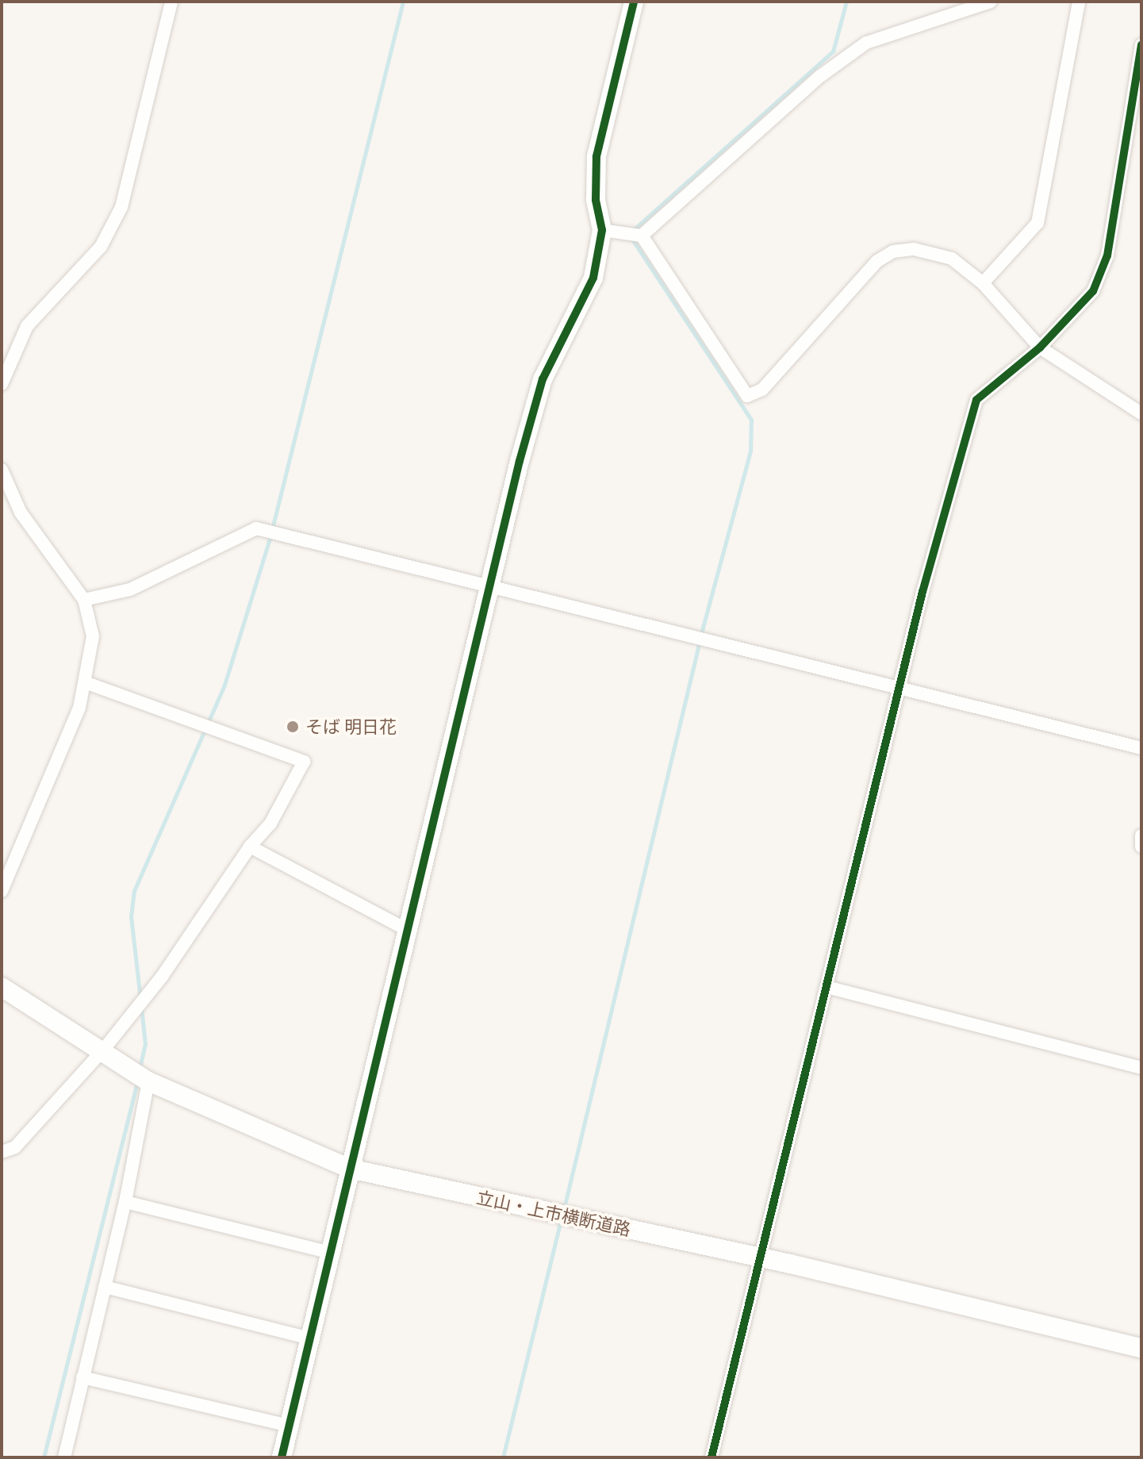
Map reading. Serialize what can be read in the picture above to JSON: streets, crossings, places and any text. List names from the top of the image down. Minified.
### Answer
{"streets":{"street":["立山・上市横断道路"]},"places":["そば 明日花"]}
